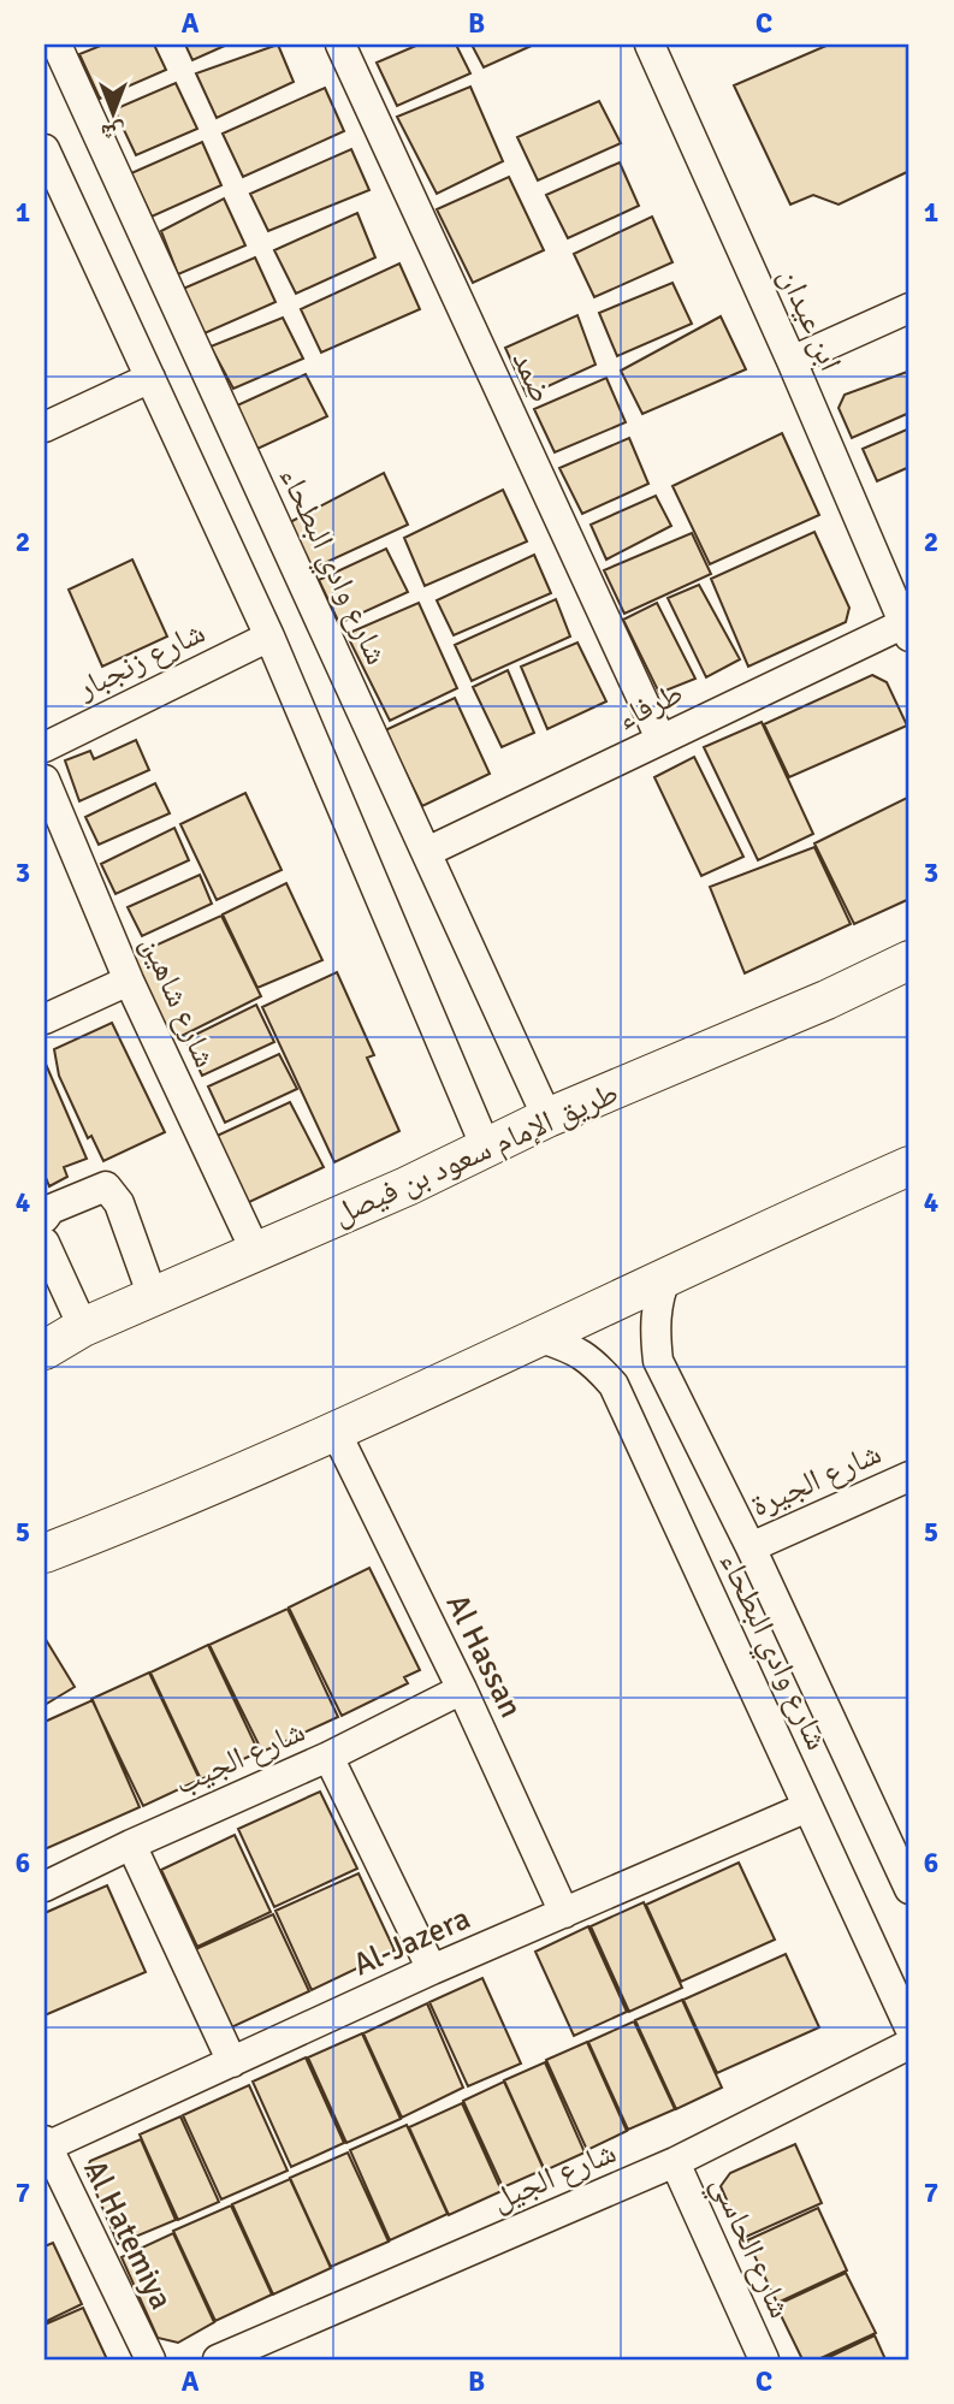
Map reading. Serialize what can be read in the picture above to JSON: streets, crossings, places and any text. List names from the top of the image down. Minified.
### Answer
{"streets":{"main road":["طريق الإمام سعود بن فيصل"],"street":["ابن عيدان","ضمد","شارع وادي البطحاء","شارع زنجبار","طرفاء","شارع شاهين","شارع الجيرة","Al Hassan","شارع الجيب","Al-Jazera","شارع الجيل","Al Hatemiya","شارع الحاسي"]},"crossings":[["ابن عيدان","طرفاء"],["ضمد","طرفاء"],["شارع وادي البطحاء","طرفاء"],["شارع وادي البطحاء","طريق الإمام سعود بن فيصل"],["شارع وادي البطحاء","شارع الجيرة"],["شارع وادي البطحاء","Al-Jazera"],["شارع شاهين","طريق الإمام سعود بن فيصل"],["Al Hassan","شارع الجيب"],["Al Hassan","Al-Jazera"],["Al-Jazera","Al Hatemiya"],["شارع الجيل","شارع الحاسي"]],"north":"bottom","grid":{"columns":["A","B","C"],"rows":["1","2","3","4","5","6","7"]}}
